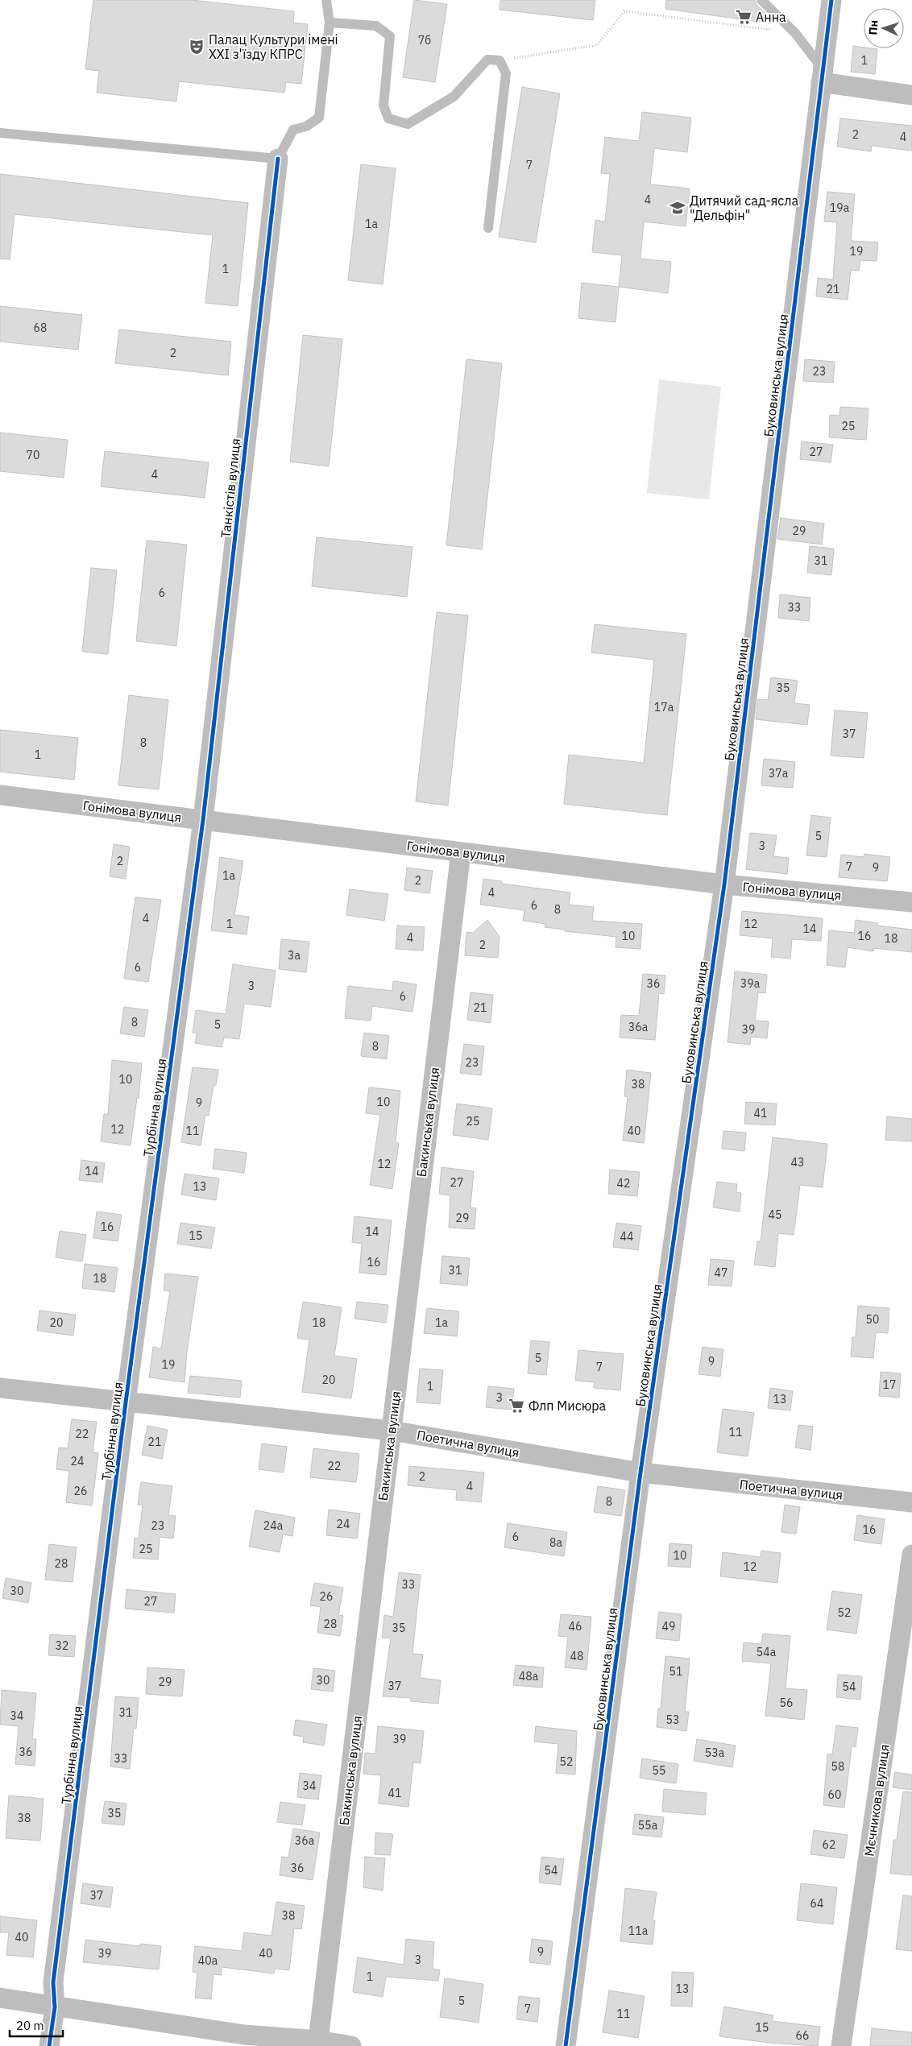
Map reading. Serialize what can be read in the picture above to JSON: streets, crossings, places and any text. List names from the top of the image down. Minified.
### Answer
{"streets":{"street":["Буковинська вулиця","Танкістів вулиця","Гонімова вулиця","Турбінна вулиця","Бакинська вулиця","Поетична вулиця","Мєчникова вулиця"]},"crossings":[["Буковинська вулиця","Гонімова вулиця"],["Буковинська вулиця","Поетична вулиця"],["Танкістів вулиця","Гонімова вулиця"],["Танкістів вулиця","Турбінна вулиця"],["Гонімова вулиця","Турбінна вулиця"],["Гонімова вулиця","Бакинська вулиця"],["Турбінна вулиця","Поетична вулиця"],["Бакинська вулиця","Поетична вулиця"]],"places":{"supermarket":["Анна","Флп Мисюра"],"theatre":["Палац Культури імені XXI з'їзду КПРС"],"school or university":["Дитячий сад-ясла \"Дельфін\""]},"house_numbers":["7б","1","2","4","7","4","19а","1а","19","1","21","68","2","23","25","27","70","4","29","31","6","33","35","17а","37","8","1","37а","5","3","2","7","9","1а","2","4","6","8","4","1","12","14","10","16","4","18","2","3а","6","36","39а","3","6","21","8","5","36а","39","8","23","10","38","10","9","41","25","12","11","40","43","12","14","27","42","13","45","29","16","14","15","44","16","31","47","18","50","20","18","1а","5","9","19","7","20","17","1","3","13","11","22","21","24","22","2","4","26","8","24","23","24а","16","6","8а","25","10","28","12","33","30","26","27","52","28","46","49","35","32","54а","48","51","48а","30","29","37","54","56","31","34","53","39","36","53а","33","52","58","55","34","41","60","35","38","55а","36а","62","36","54","37","64","38","11а","40","9","39","40","3","40а","1","13","5","7","11","15","66"],"scale_bar":"20 m","north":"left"}
